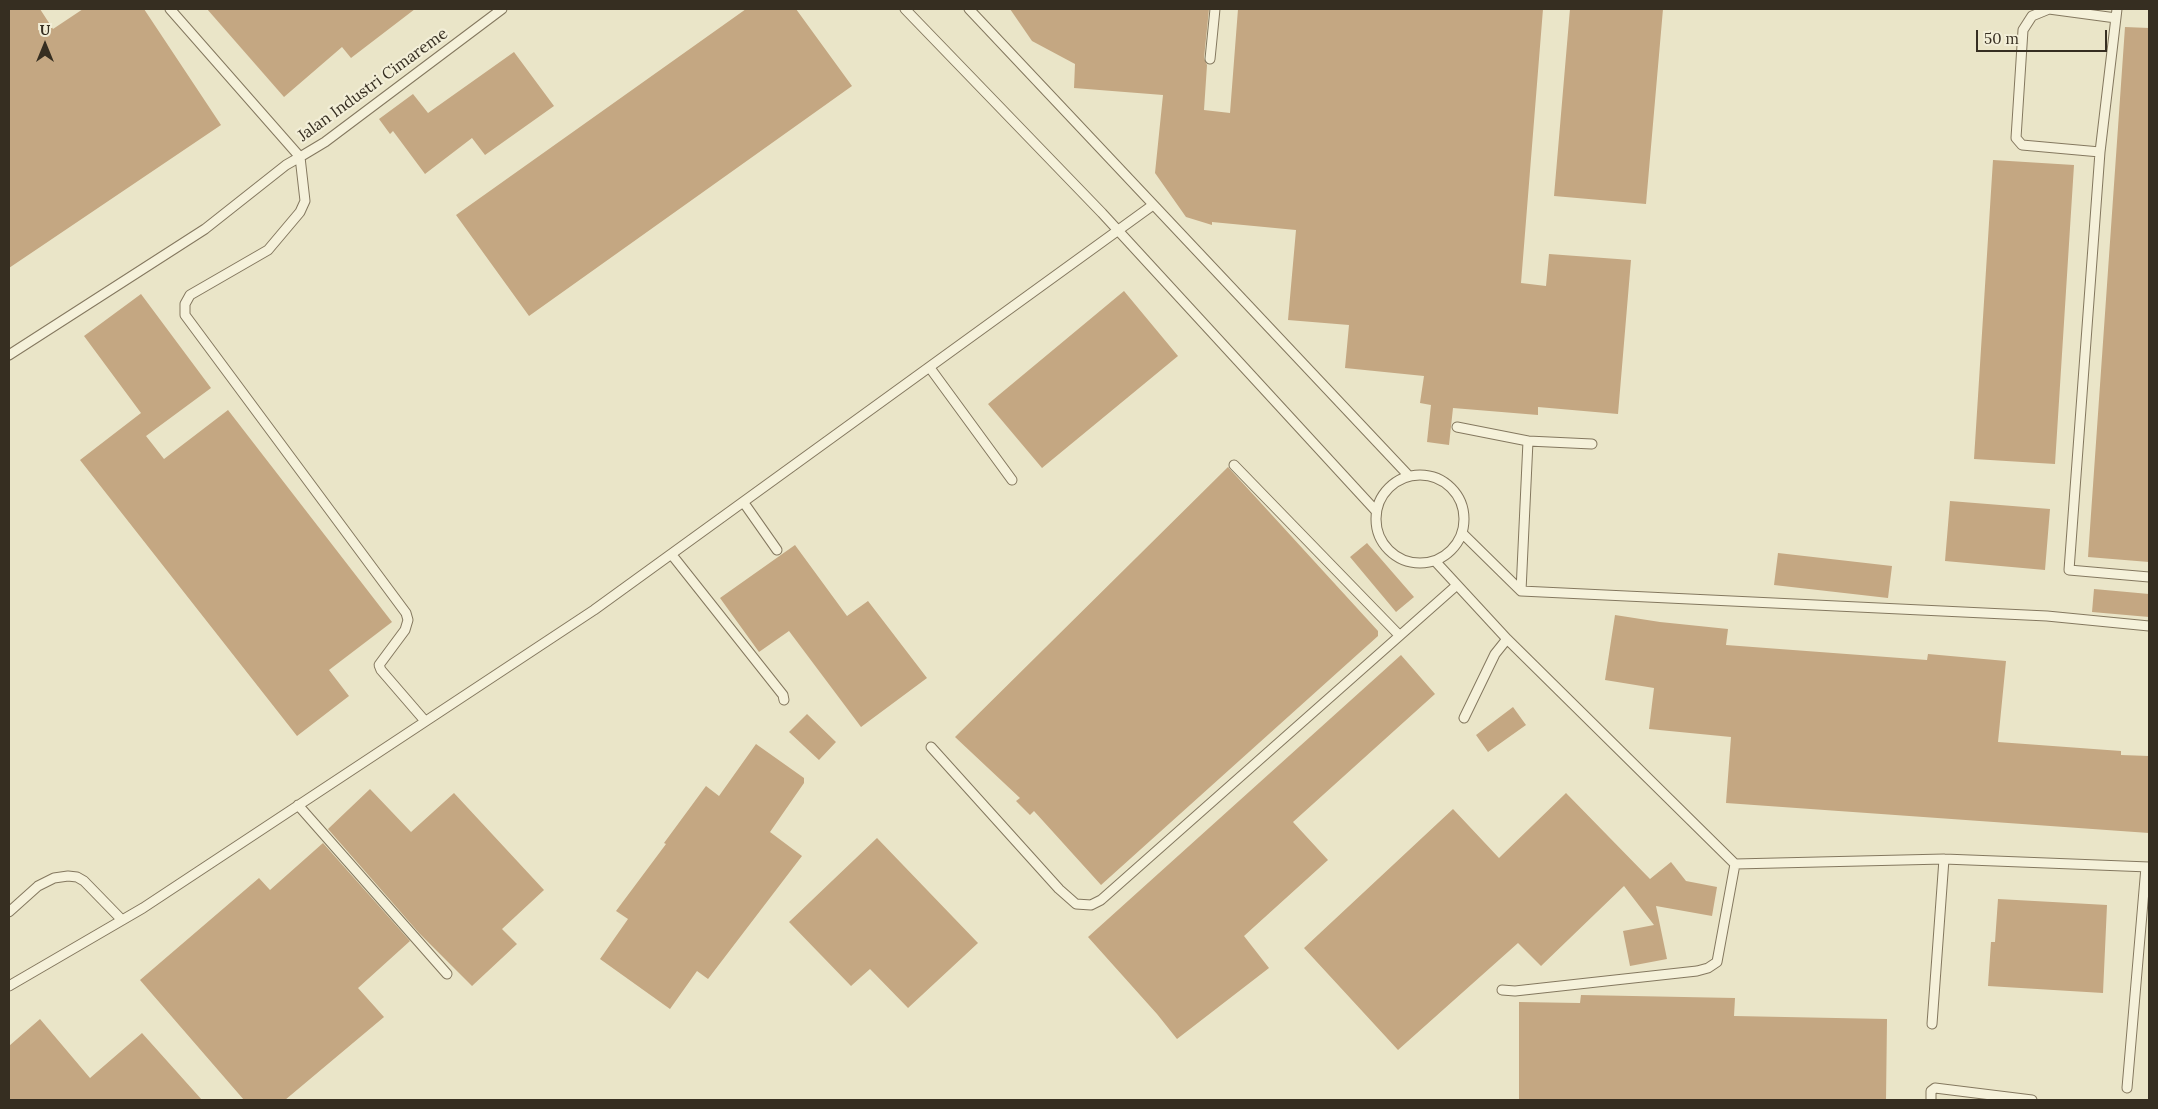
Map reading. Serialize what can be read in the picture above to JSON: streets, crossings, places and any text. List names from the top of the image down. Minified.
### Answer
{"streets":{"lane":["Jalan Industri Cimareme"]},"scale_bar":"50 m","north":"top"}
